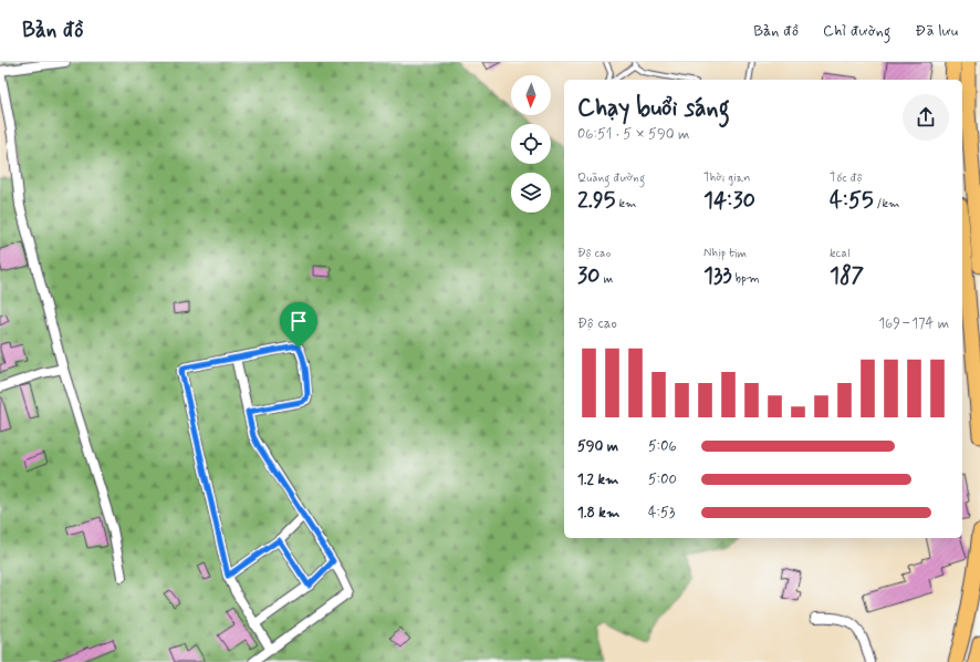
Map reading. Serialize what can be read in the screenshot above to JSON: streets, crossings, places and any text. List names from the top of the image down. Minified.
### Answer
{"north":"bottom","page":{"header":"Bản đồ","nav":["Bản đồ","Chỉ đường","Đã lưu"],"heading":["Chạy buổi sáng","06:51 · 5 × 590 m"],"stats":[["Quãng đường","2.95 km"],["Thời gian","14:30"],["Tốc độ","4:55 /km"],["Độ cao","30 m"],["Nhịp tim","133 bpm"],["kcal","187"]],"chart":["Độ cao","169–174 m"],"list":[{"name":"590 m","note":"5:06"},{"name":"1.2 km","note":"5:00"},{"name":"1.8 km","note":"4:53"}]}}
